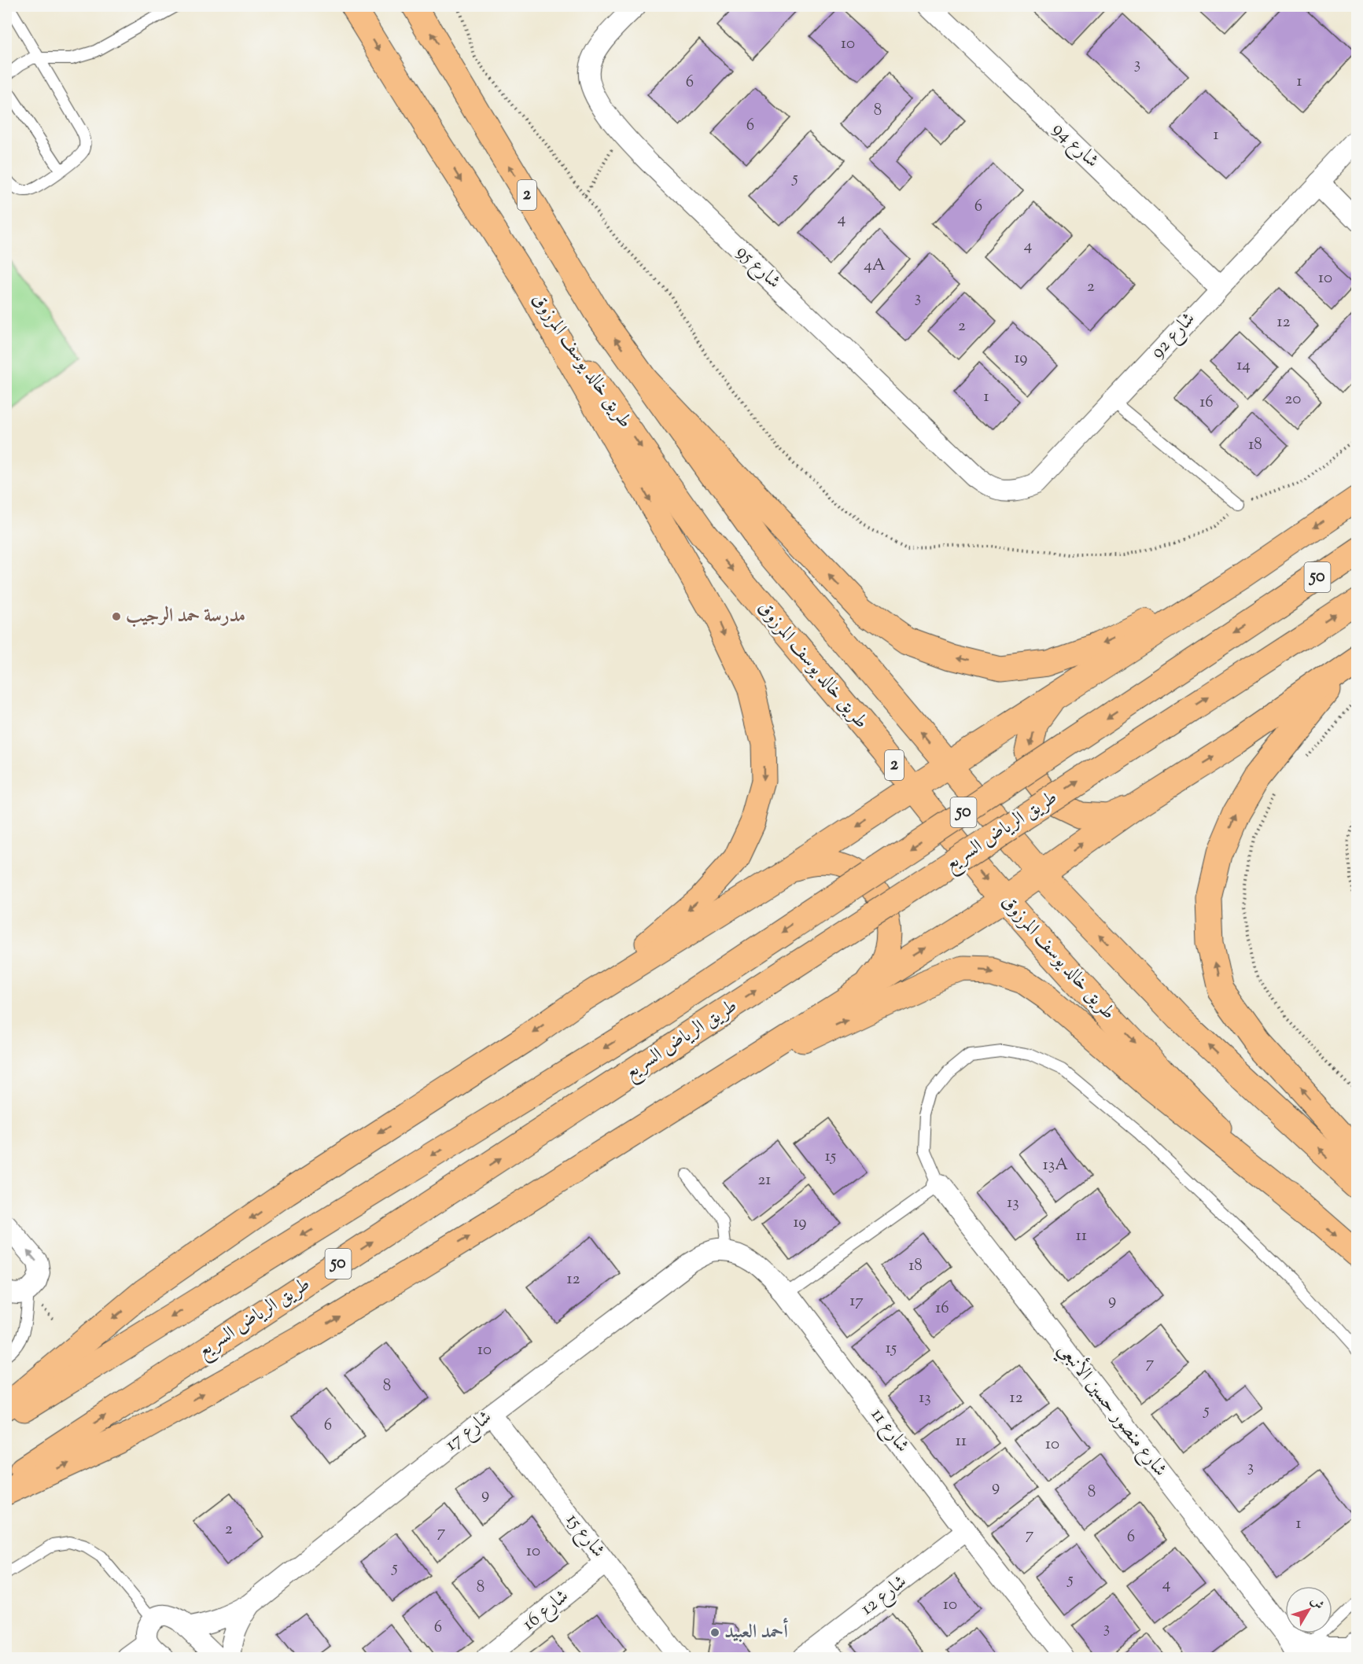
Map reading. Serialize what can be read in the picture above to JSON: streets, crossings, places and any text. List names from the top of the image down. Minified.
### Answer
{"streets":{"main road":["2","طريق خالد يوسف المرزوق","50","طريق الرياض السريع"],"street":["شارع 94","شارع 95","شارع 92","شارع منصور حسين الأنبعي","شارع 11","شارع 17","شارع 15","شارع 12","شارع 16"]},"crossings":[["شارع 94","شارع 92"],["شارع 95","شارع 92"],["شارع 11","شارع 17"],["شارع 11","شارع 12"],["شارع 17","شارع 15"],["شارع 15","شارع 16"]],"places":["مدرسة حمد الرجيب","أحمد العبيد"],"house_numbers":["10","3","1","6","8","6","1","5","6","4","4","4A","10","2","3","12","2","19","14","1","20","16","18","15","13A","21","13","19","11","18","12","9","17","16","15","10","7","8","13","12","5","6","11","10","3","9","8","9","1","2","7","7","6","10","5","5","4","8","10","6","3"],"north":"top right"}
